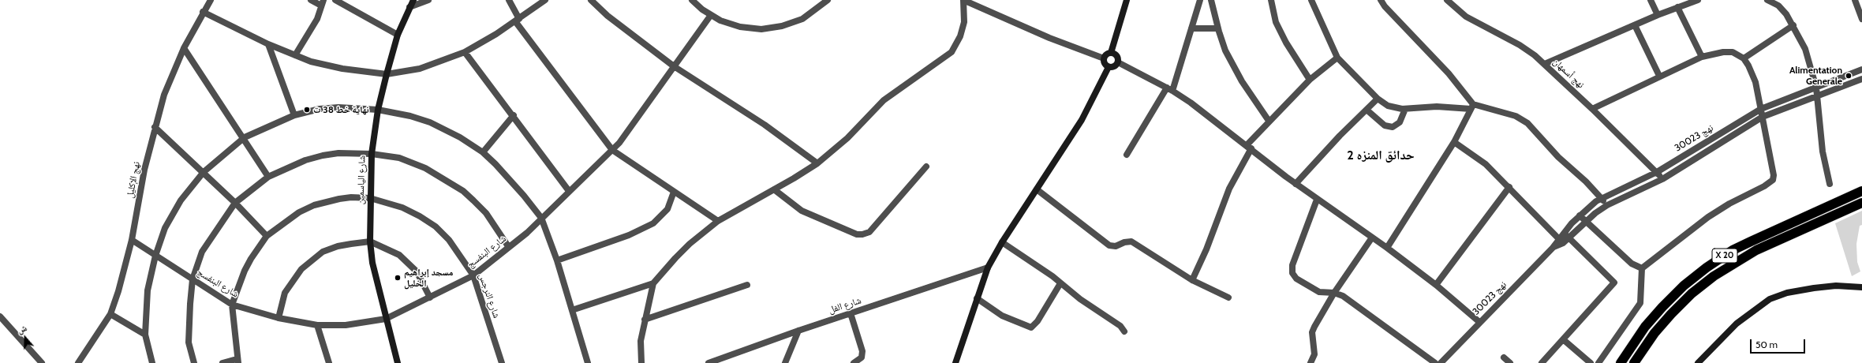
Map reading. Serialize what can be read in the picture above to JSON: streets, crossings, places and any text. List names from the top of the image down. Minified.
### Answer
{"streets":{"highway":["X 20"],"street":["نهج أسمهان","نهج 30023","نهج الإكليل","شارع الياسمين","شارع البنفسج","شارع النرجس","شارع الفل"]},"crossings":[["نهج أسمهان","نهج 30023"],["نهج الإكليل","شارع البنفسج"],["شارع الياسمين","شارع البنفسج"],["شارع الياسمين","شارع النرجس"],["شارع البنفسج","شارع النرجس"]],"districts":["حدائق المنزه 2"],"places":["Alimentation Generale","نهاية خط 38 ت","مسجد إبراهيم الخليل"],"scale_bar":"50 m","north":"top"}
